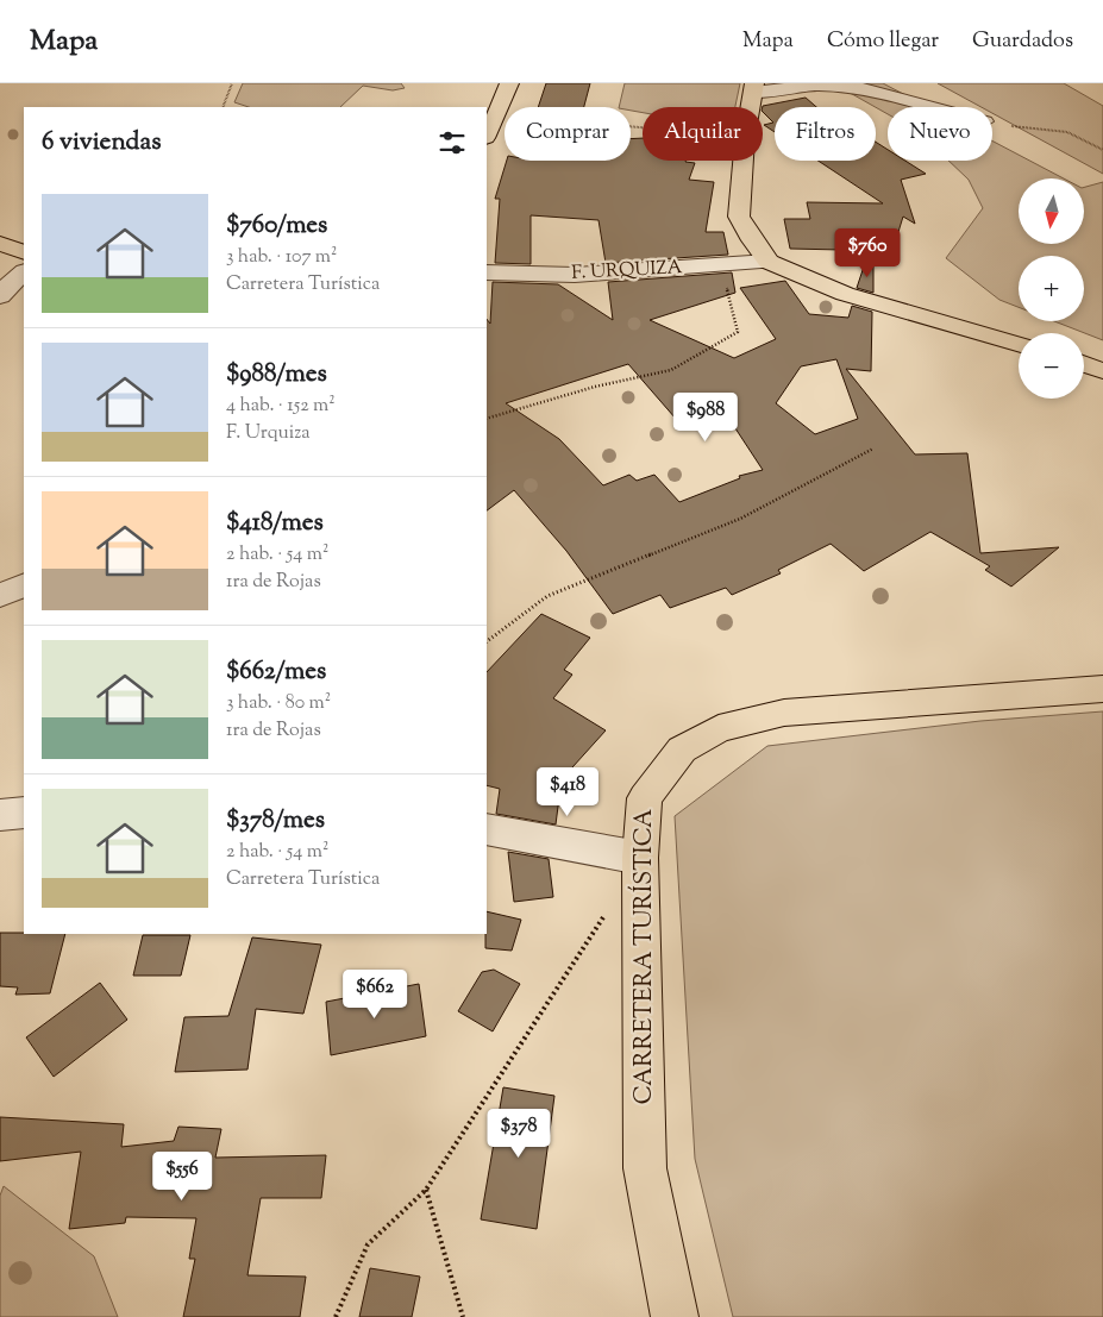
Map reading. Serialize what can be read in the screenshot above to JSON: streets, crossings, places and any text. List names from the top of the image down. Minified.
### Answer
{"streets":{"main road":["CARRETERA TURÍSTICA"],"street":["F. URQUIZA"]},"north":"bottom","page":{"header":"Mapa","nav":["Mapa","Cómo llegar","Guardados"],"chip":["Comprar","Alquilar","Filtros","Nuevo"],"heading":"6 viviendas","map_buttons":["+","−"],"list":[{"name":"$760/mes","note":"3 hab. · 107 m² · Carretera Turística"},{"name":"$988/mes","note":"4 hab. · 152 m² · F. Urquiza"},{"name":"$418/mes","note":"2 hab. · 54 m² · 1ra de Rojas"},{"name":"$662/mes","note":"3 hab. · 80 m² · 1ra de Rojas"},{"name":"$378/mes","note":"2 hab. · 54 m² · Carretera Turística"}],"price":["$760","$988","$418","$662","$378","$556"]}}
